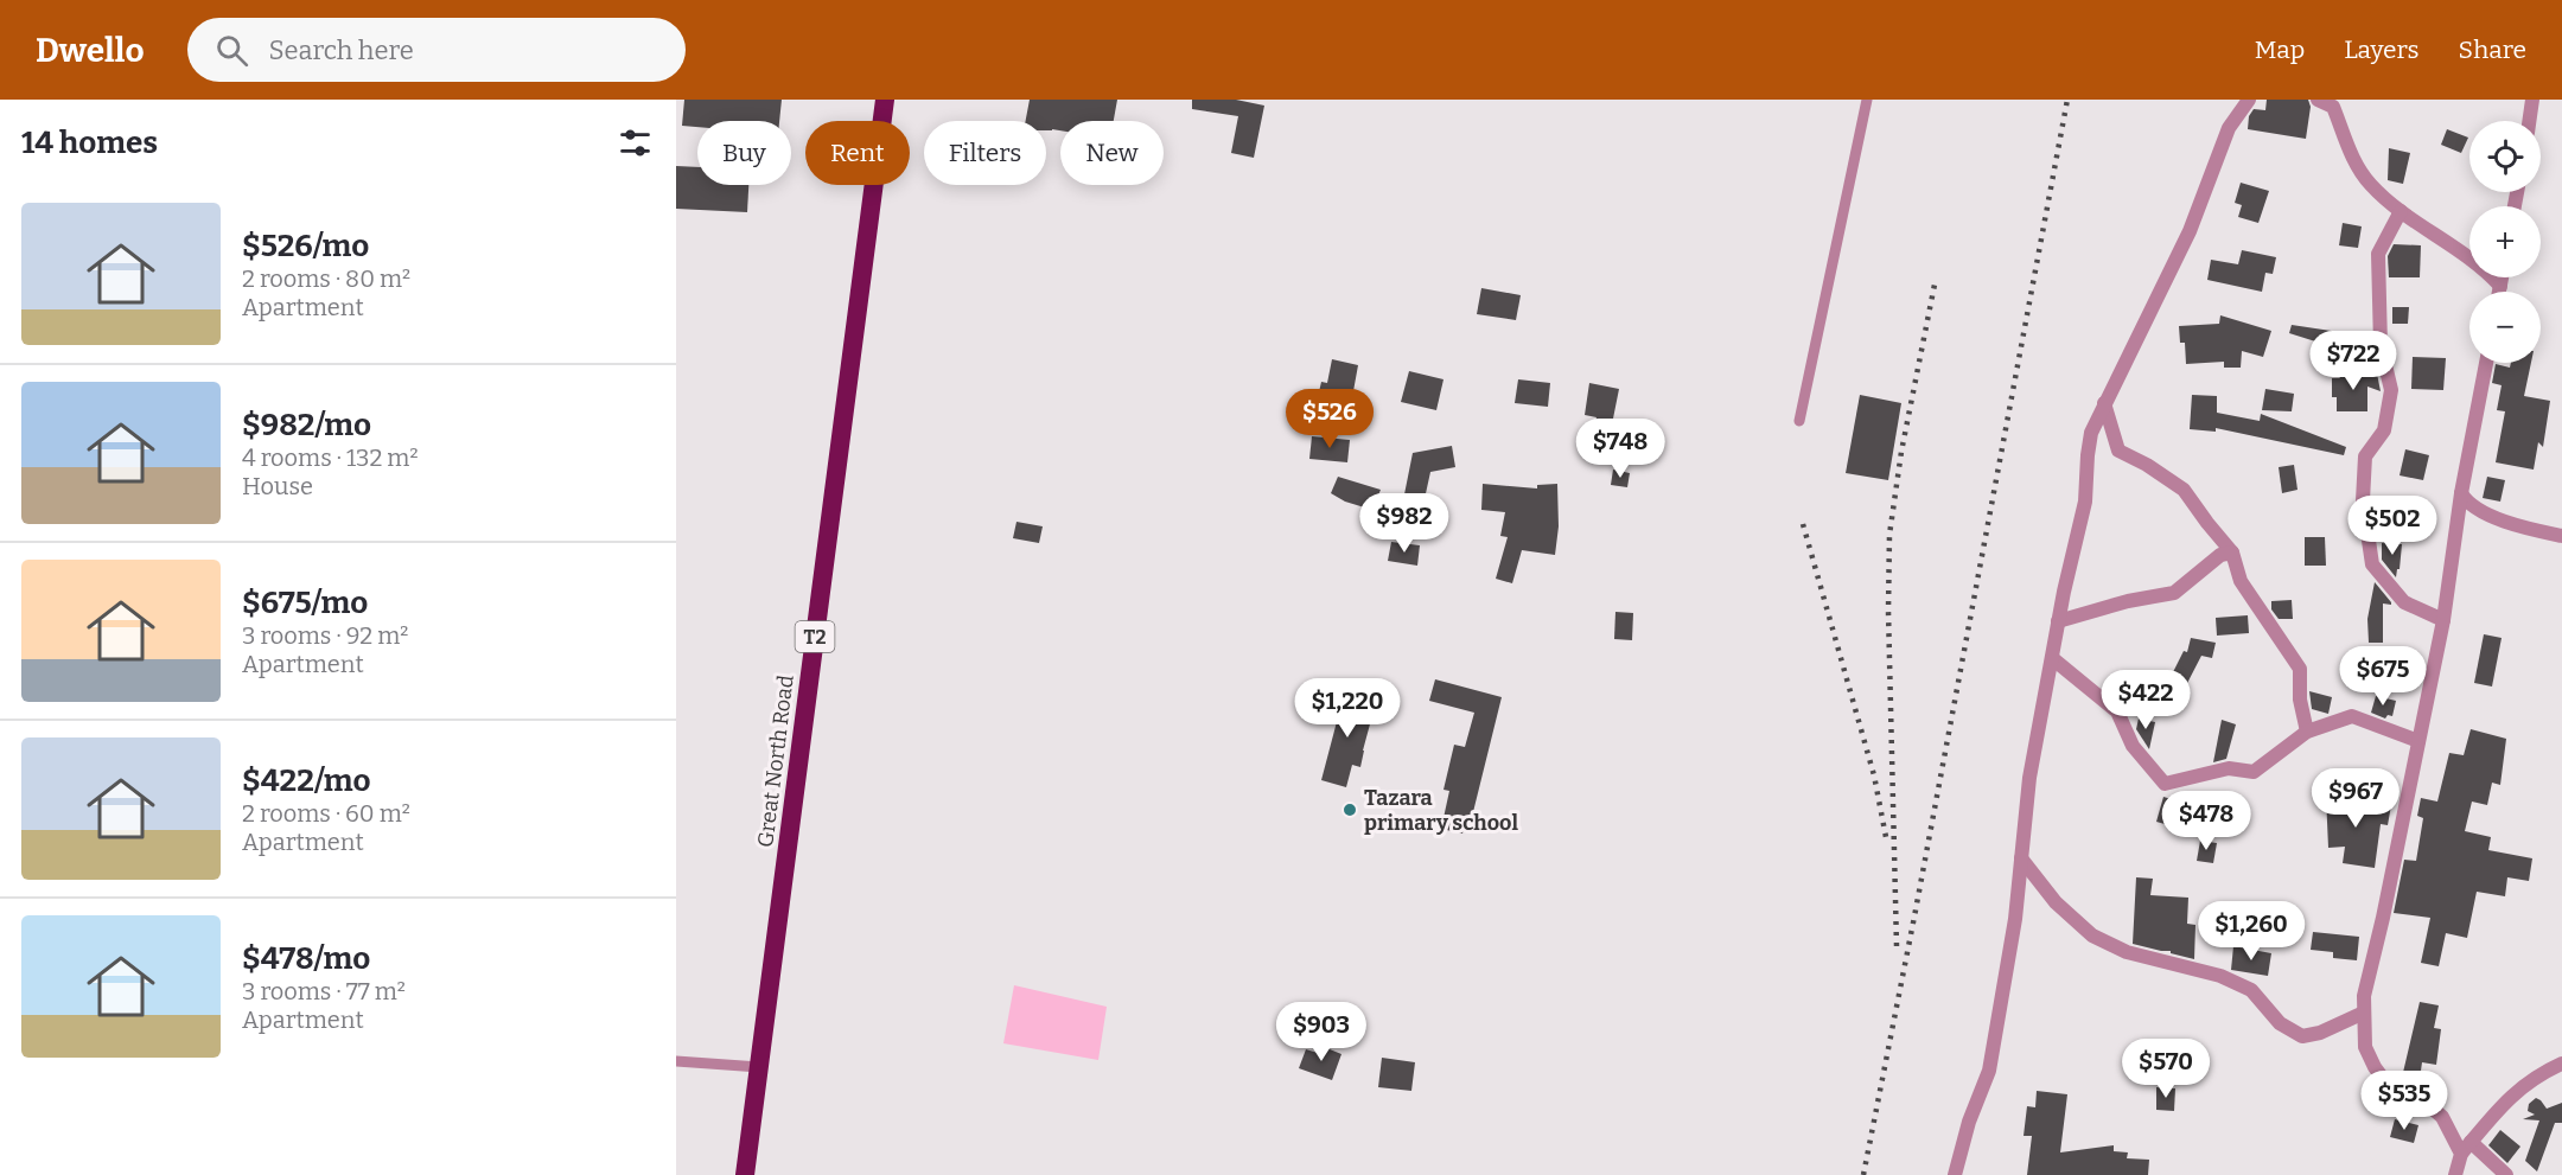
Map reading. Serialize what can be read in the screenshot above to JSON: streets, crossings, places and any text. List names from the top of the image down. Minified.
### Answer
{"streets":{"highway":["T2","Great North Road"]},"places":["Tazara primary school"],"page":{"header":"Dwello","search":"Search here","nav":["Map","Layers","Share"],"heading":"14 homes","map_buttons":["+","−"],"chip":["Buy","Rent","Filters","New"],"list":[{"name":"$526/mo","note":"2 rooms · 80 m² · Apartment"},{"name":"$982/mo","note":"4 rooms · 132 m² · House"},{"name":"$675/mo","note":"3 rooms · 92 m² · Apartment"},{"name":"$422/mo","note":"2 rooms · 60 m² · Apartment"},{"name":"$478/mo","note":"3 rooms · 77 m² · Apartment"}],"price":["$722","$526","$748","$982","$502","$675","$422","$1,220","$967","$478","$1,260","$903","$570","$535"]}}
